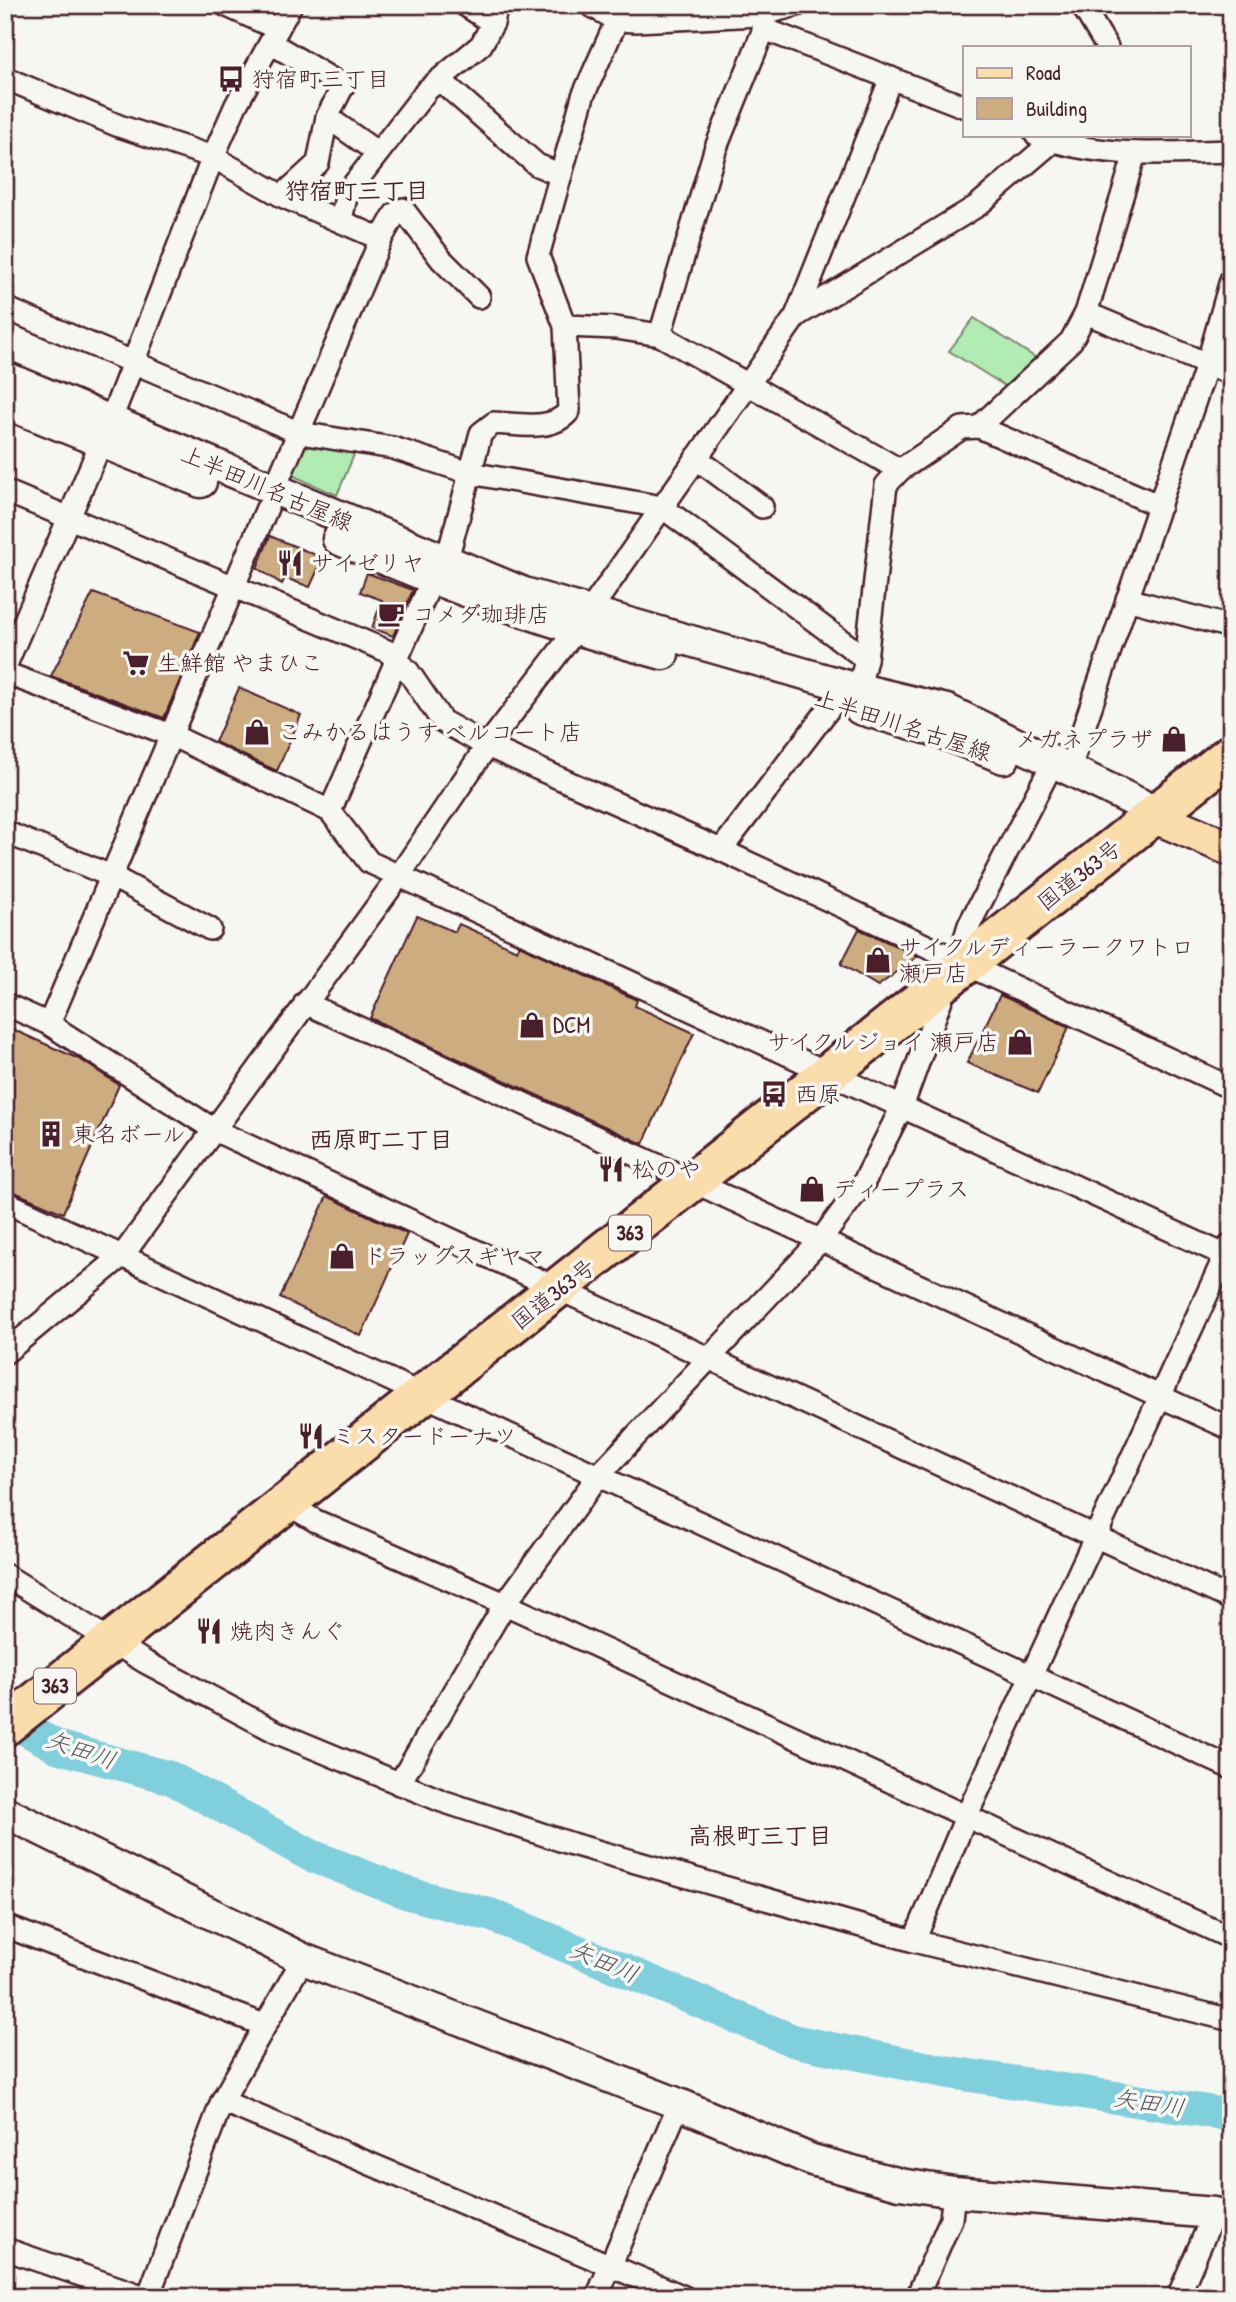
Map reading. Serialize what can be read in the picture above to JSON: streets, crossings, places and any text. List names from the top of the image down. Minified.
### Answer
{"streets":{"highway":["国道363号","363"],"main road":["上半田川名古屋線"]},"crossings":[["上半田川名古屋線","国道363号"]],"districts":["狩宿町三丁目","西原町二丁目","高根町三丁目"],"water":["矢田川"],"places":{"bus stop":["狩宿町三丁目","西原"],"restaurant":["サイゼリヤ","松のや","ミスタードーナツ","焼肉きんぐ"],"cafe":["コメダ珈琲店"],"supermarket":["生鮮館 やまひこ"],"shop":["こみかるはうす ベルコート店","メガネプラザ","サイクルディーラークワトロ 瀬戸店","DCM","サイクルジョイ 瀬戸店","ディープラス","ドラッグスギヤマ"],"building":["東名ボール"]},"legend":["Road","Building"]}
